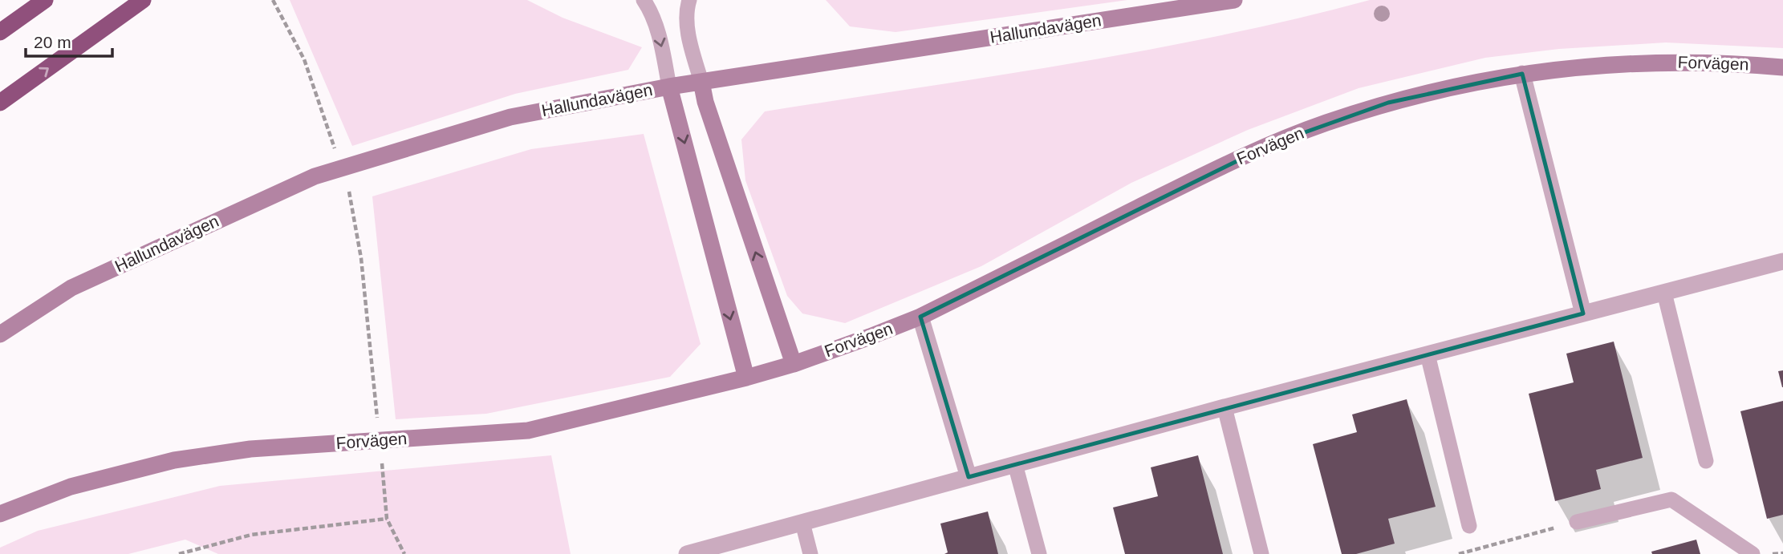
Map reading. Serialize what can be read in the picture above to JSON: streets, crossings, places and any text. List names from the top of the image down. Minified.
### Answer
{"streets":{"street":["Hallundavägen","Forvägen"]},"scale_bar":"20 m"}
